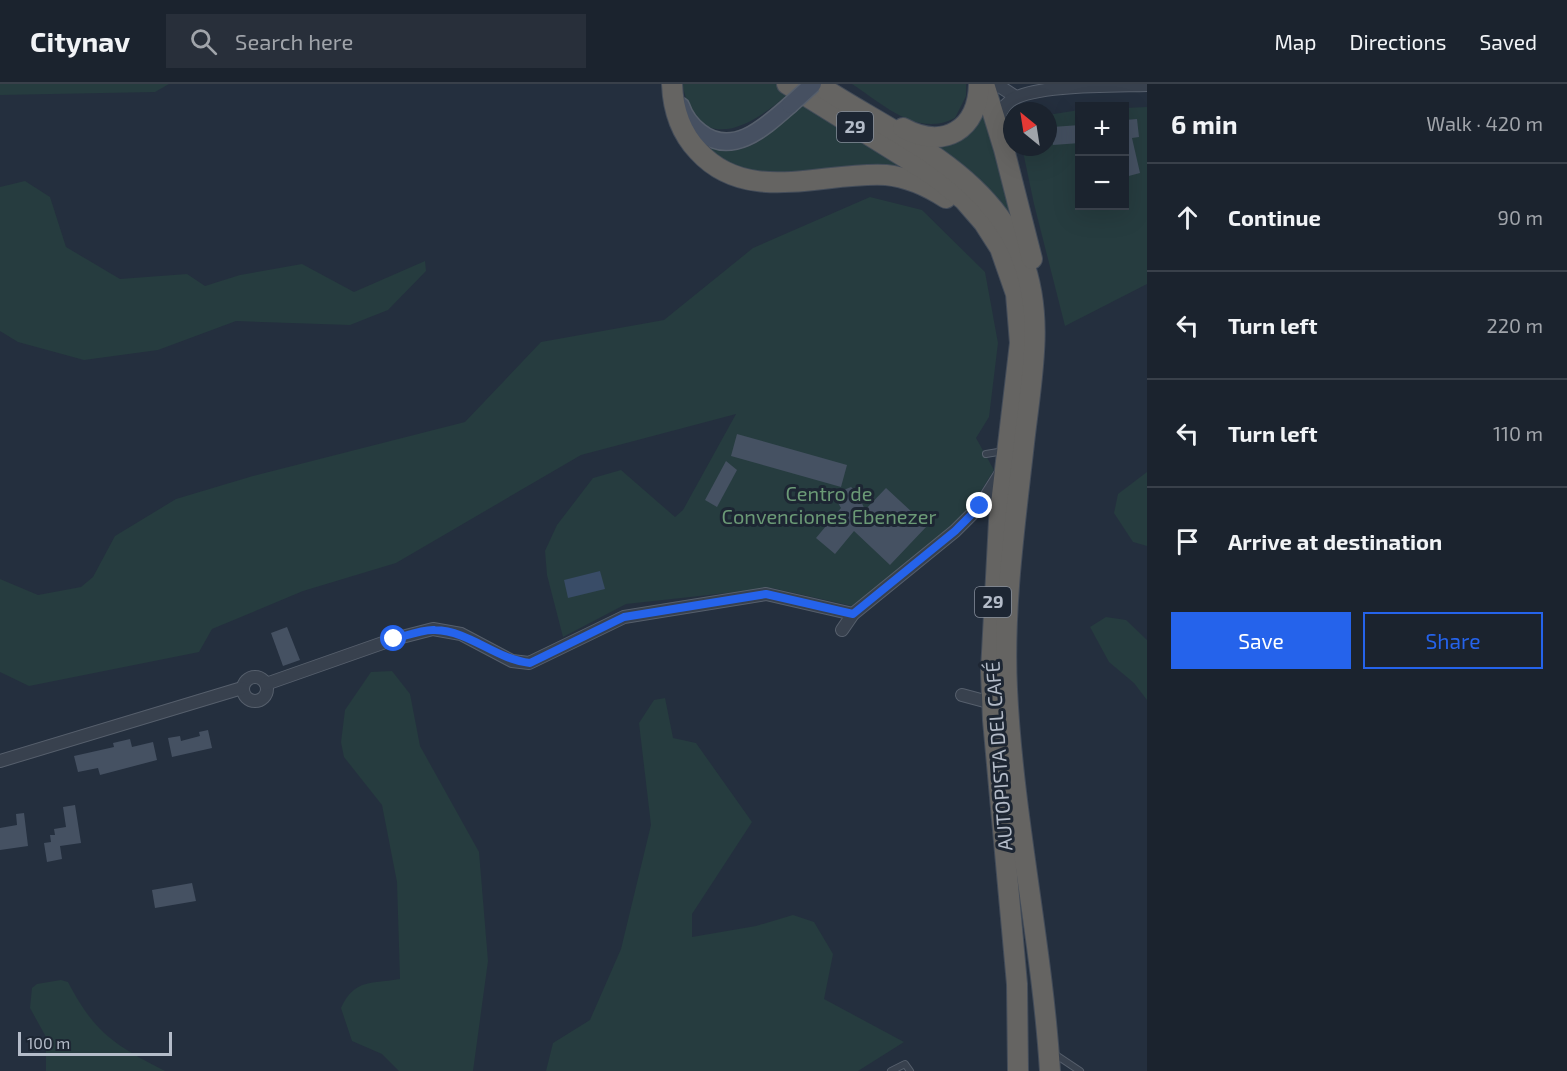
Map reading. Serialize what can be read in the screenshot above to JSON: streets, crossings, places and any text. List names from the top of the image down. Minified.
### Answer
{"streets":{"highway":["29","AUTOPISTA DEL CAFÉ"]},"parks":["Centro de Convenciones Ebenezer"],"scale_bar":"100 m","north":"top left","page":{"header":"Citynav","search":"Search here","nav":["Map","Directions","Saved"],"heading":["6 min","Walk · 420 m"],"map_buttons":["+","−"],"list":[["Continue","90 m"],["Turn left","220 m"],["Turn left","110 m"],"Arrive at destination"],"buttons":["Save","Share"],"scale":"100 m"}}
